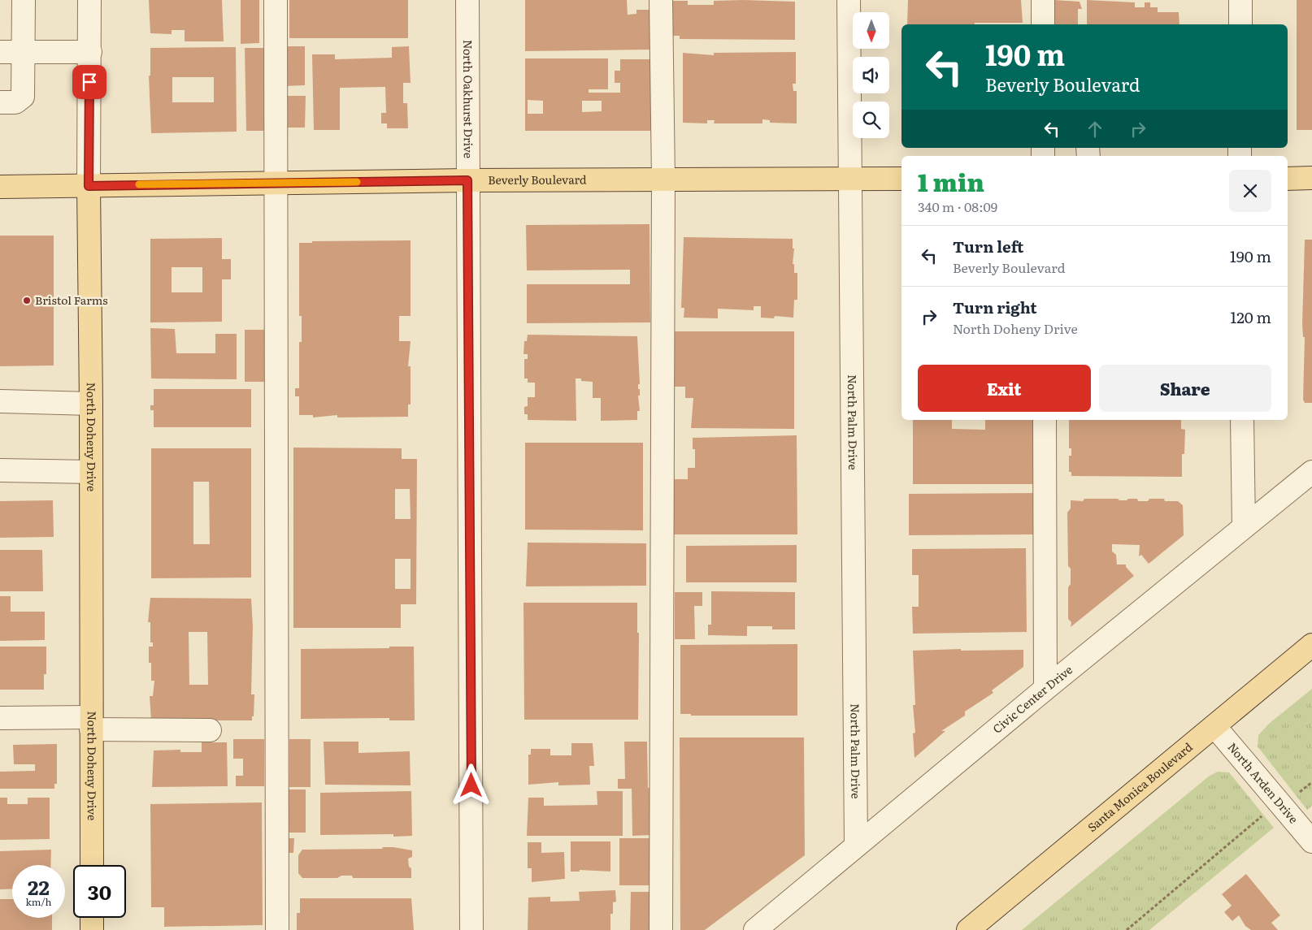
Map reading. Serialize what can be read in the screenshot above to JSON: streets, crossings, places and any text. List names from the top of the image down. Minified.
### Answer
{"streets":{"main road":["Beverly Boulevard","North Doheny Drive","Santa Monica Boulevard"],"street":["North Oakhurst Drive","North Palm Drive","Civic Center Drive","North Arden Drive"]},"crossings":[["North Oakhurst Drive","Beverly Boulevard"],["Beverly Boulevard","North Palm Drive"],["Beverly Boulevard","North Doheny Drive"],["North Palm Drive","Civic Center Drive"],["North Arden Drive","Santa Monica Boulevard"]],"places":["Bristol Farms"],"north":"bottom","page":{"turn":["190 m","Beverly Boulevard"],"heading":["1 min","340 m · 08:09"],"list":[{"name":"Turn left","note":"Beverly Boulevard","value":"190 m"},{"name":"Turn right","note":"North Doheny Drive","value":"120 m"}],"buttons":["Exit","Share"],"speed":"22 km/h","limit":"30"}}
